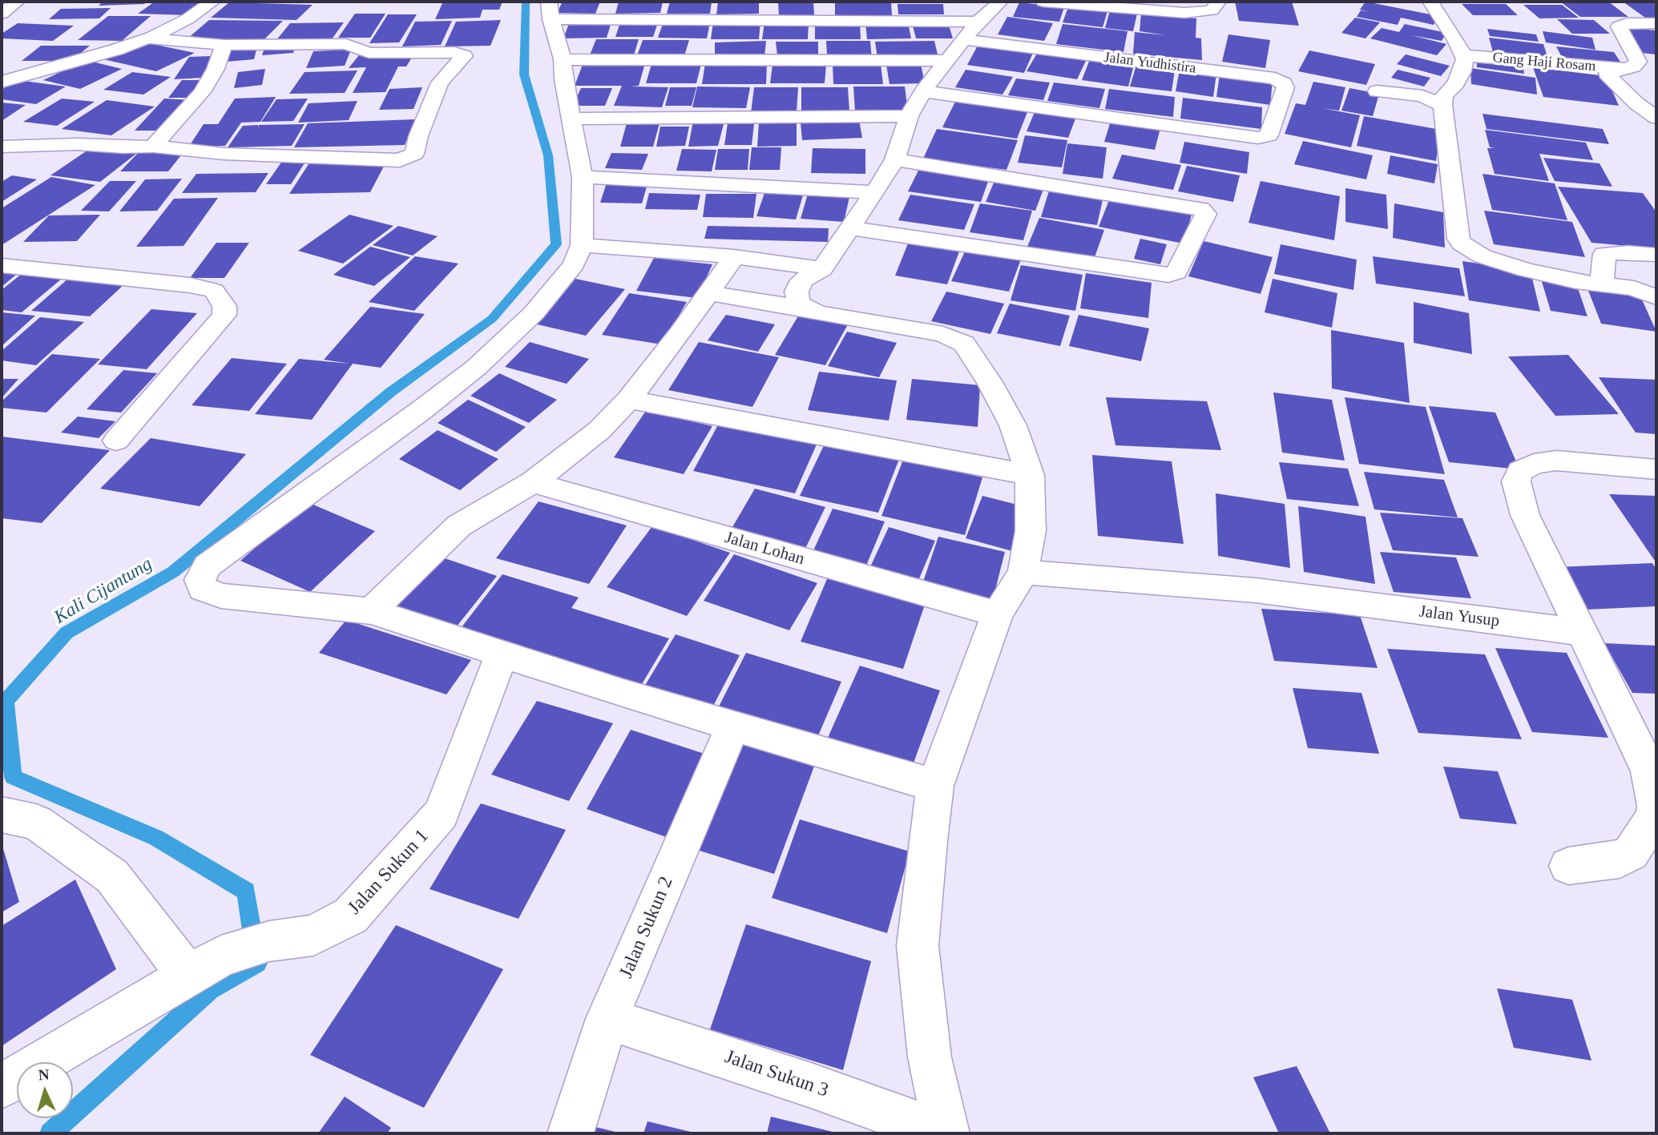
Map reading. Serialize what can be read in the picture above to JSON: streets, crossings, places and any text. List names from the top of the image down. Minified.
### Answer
{"streets":{"street":["Gang Haji Rosam","Jalan Yudhistira","Jalan Lohan","Jalan Yusup","Jalan Sukun 1","Jalan Sukun 2","Jalan Sukun 3"]},"crossings":[["Jalan Sukun 2","Jalan Sukun 3"]],"water":["Kali Cijantung"],"north":"top"}
